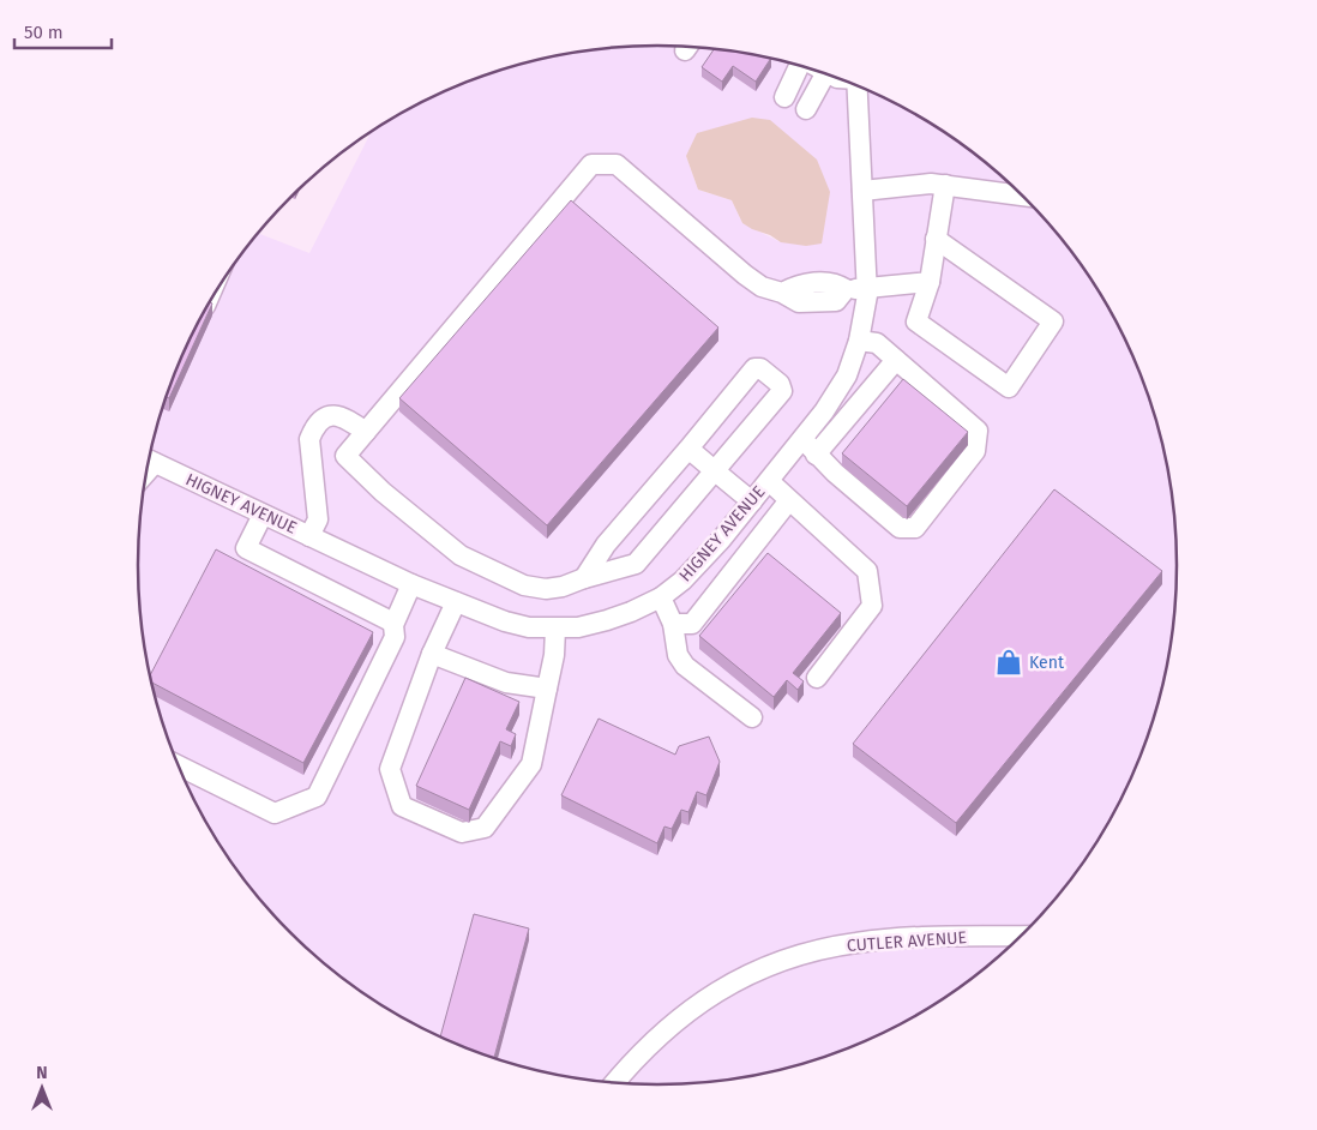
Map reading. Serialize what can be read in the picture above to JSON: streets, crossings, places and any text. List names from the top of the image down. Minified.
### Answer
{"streets":{"street":["HIGNEY AVENUE","CUTLER AVENUE"]},"places":{"shop":["Kent"]},"scale_bar":"50 m","north":"top"}
